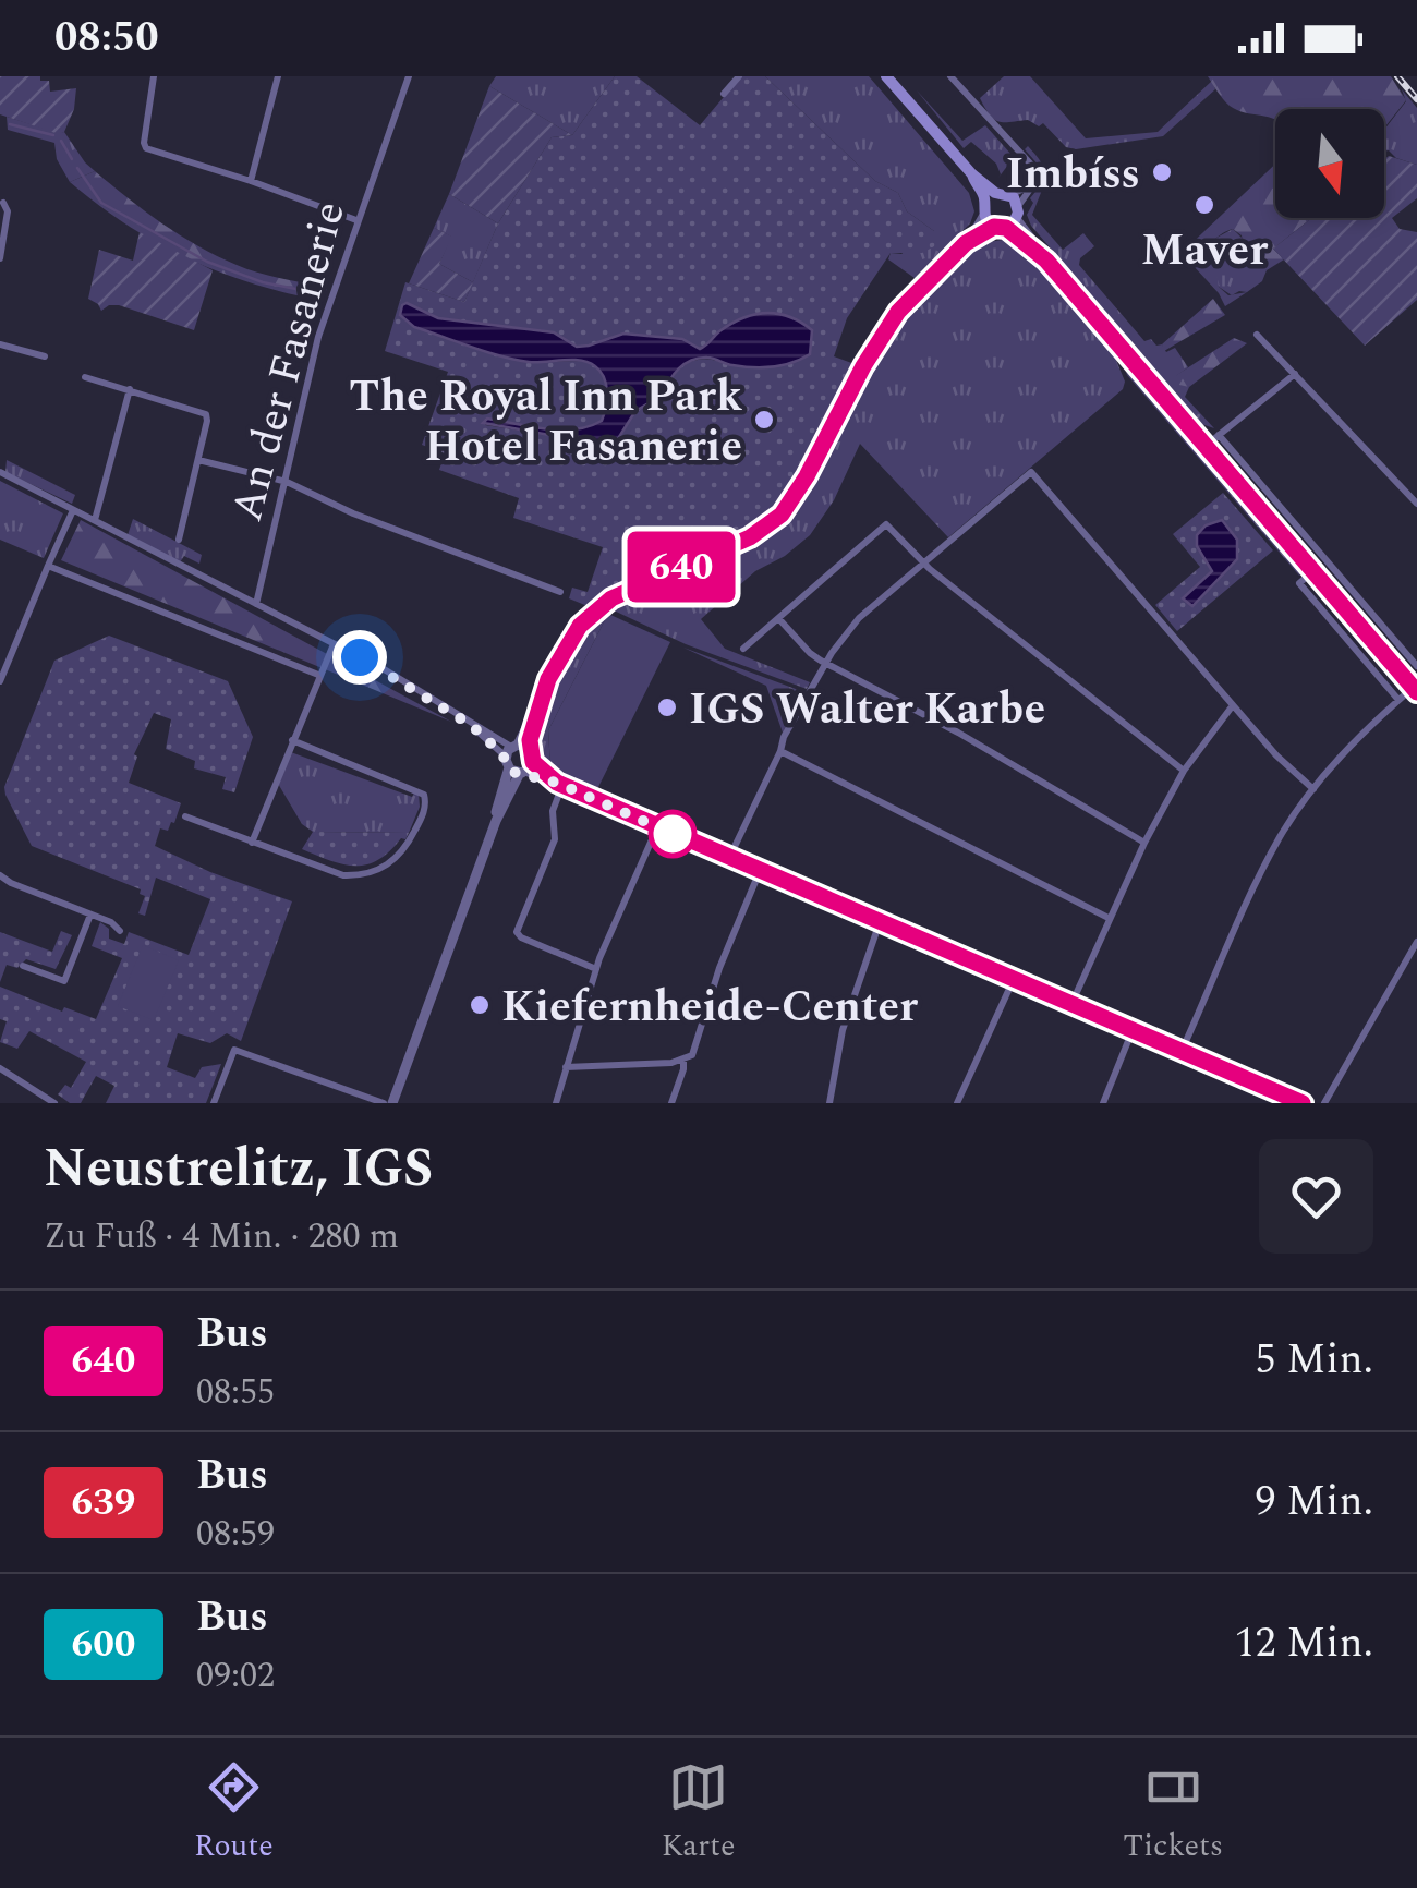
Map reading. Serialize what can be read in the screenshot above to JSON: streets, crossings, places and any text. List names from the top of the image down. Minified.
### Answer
{"streets":{"street":["An der Fasanerie"]},"places":["Imbíss","Maver","The Royal Inn Park Hotel Fasanerie","IGS Walter Karbe","Kiefernheide-Center"],"lines":["bus line 640"],"north":"bottom","page":{"status":"08:50","on_map":"640","heading":["Neustrelitz, IGS","Zu Fuß · 4 Min. · 280 m"],"list":[{"mark":"640","name":"Bus","note":"08:55","value":"5 Min."},{"mark":"639","name":"Bus","note":"08:59","value":"9 Min."},{"mark":"600","name":"Bus","note":"09:02","value":"12 Min."}],"tabs":["Route","Karte","Tickets"]}}
